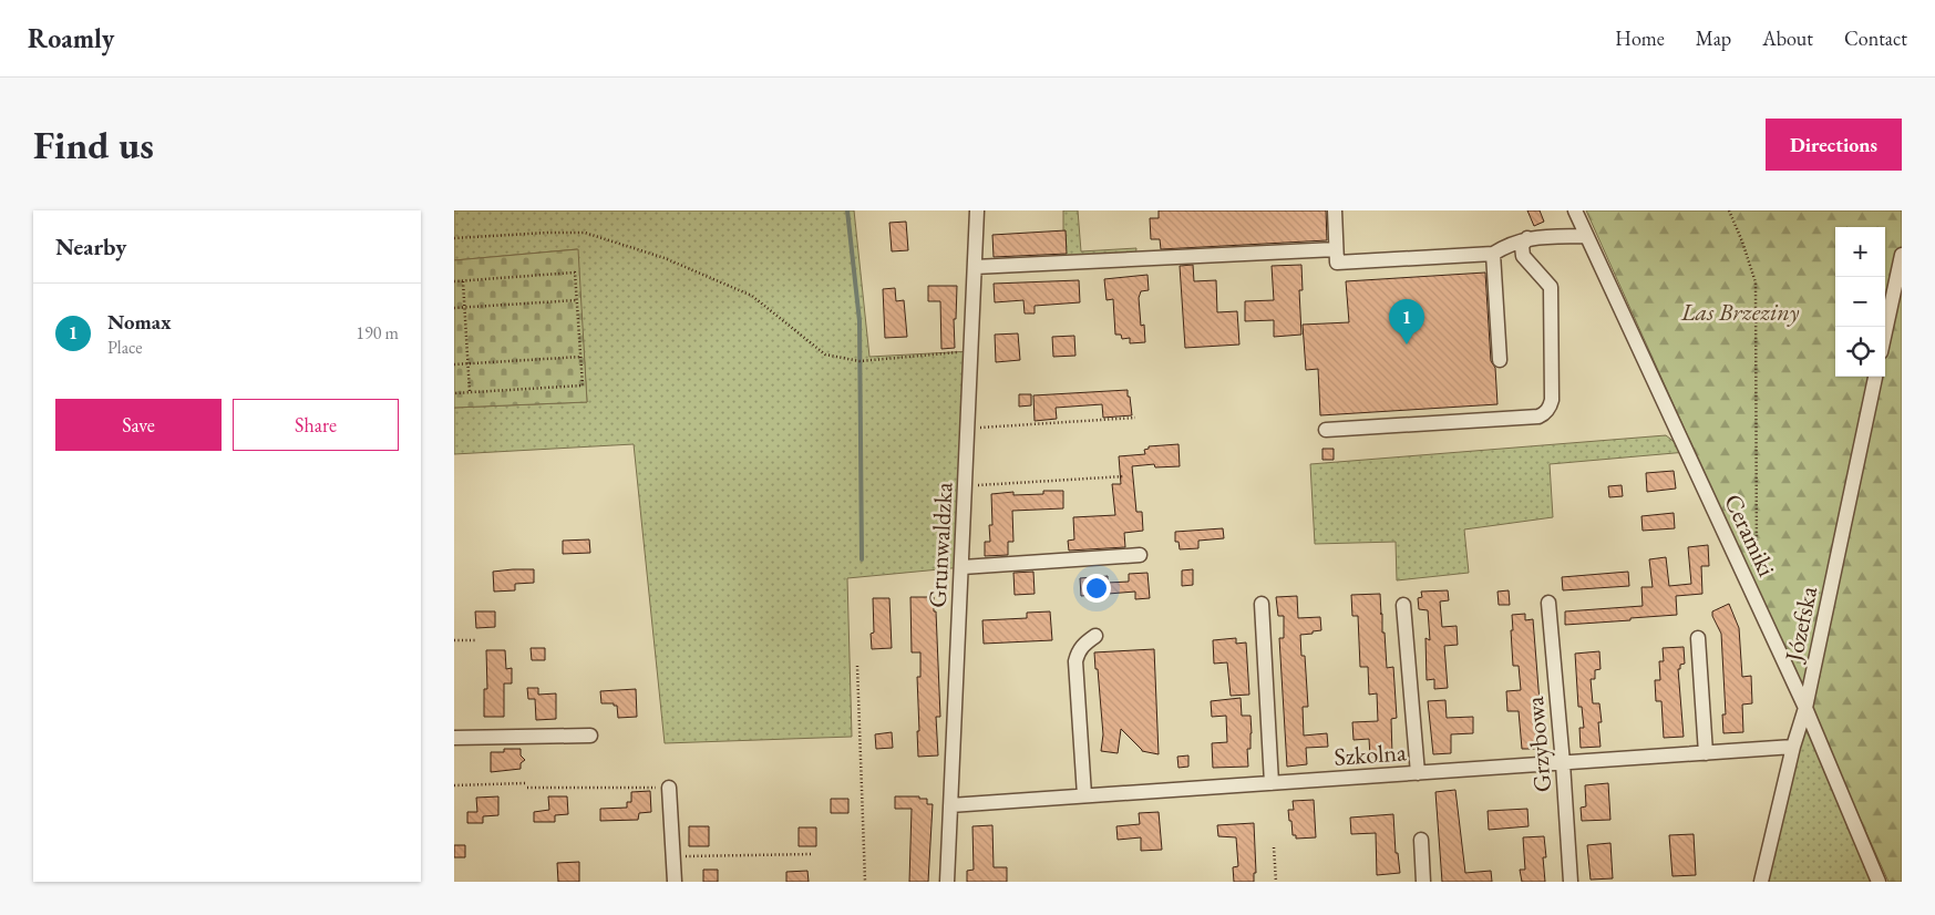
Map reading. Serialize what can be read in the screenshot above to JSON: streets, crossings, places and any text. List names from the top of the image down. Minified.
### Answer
{"streets":{"street":["Ceramiki","Grunwaldzka","Józefska","Grzybowa","Szkolna"]},"crossings":[["Ceramiki","Józefska"],["Grunwaldzka","Szkolna"],["Józefska","Szkolna"],["Grzybowa","Szkolna"]],"parks":["Las Brzeziny"],"page":{"header":"Roamly","nav":["Home","Map","About","Contact"],"buttons":["Directions",["Save","Share"]],"title":"Find us","heading":"Nearby","map_buttons":["+","−"],"list":[{"mark":"1","name":"Nomax","note":"Place","value":"190 m"}],"pins":"1"}}
